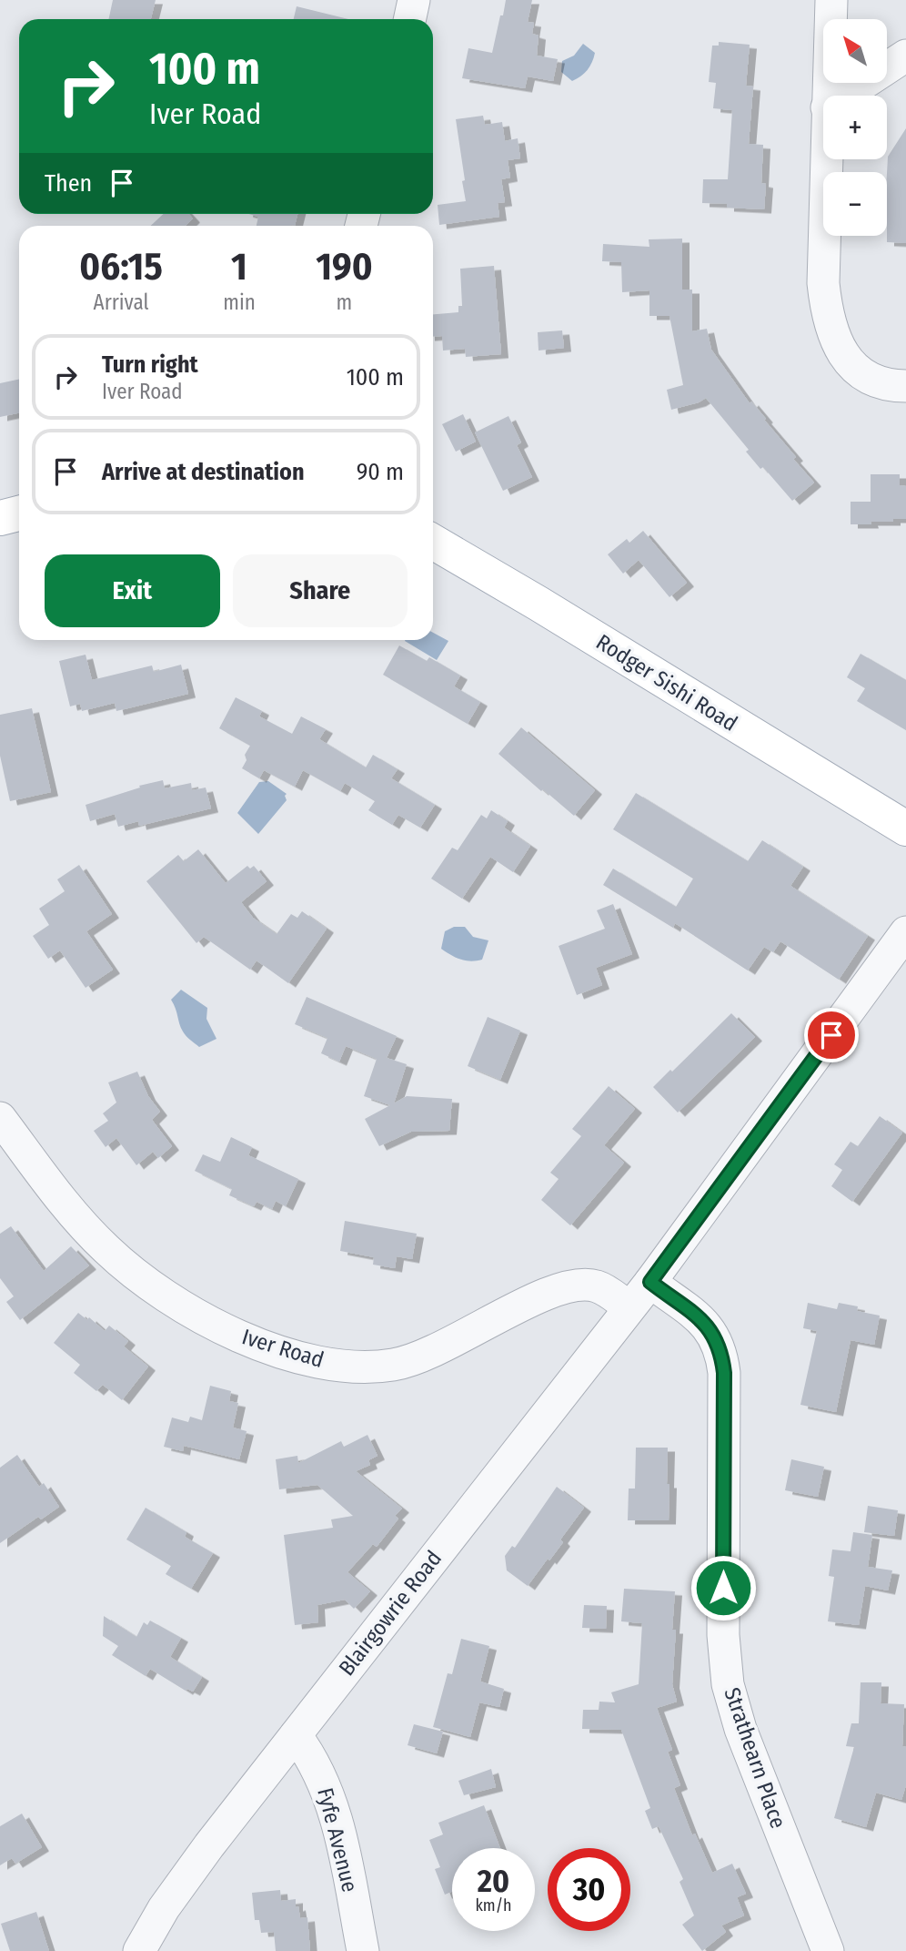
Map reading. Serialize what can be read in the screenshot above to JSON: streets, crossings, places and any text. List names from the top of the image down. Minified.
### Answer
{"streets":{"main road":["Rodger Sishi Road"],"street":["Iver Road","Blairgowrie Road","Strathearn Place","Fyfe Avenue"]},"crossings":[["Iver Road","Blairgowrie Road"],["Blairgowrie Road","Strathearn Place"],["Blairgowrie Road","Fyfe Avenue"]],"north":"top left","page":{"map_buttons":["+","−"],"turn":["100 m","Iver Road"],"then":"Then","eta":["06:15","Arrival","1","min","190","m"],"list":[{"name":"Turn right","note":"Iver Road","value":"100 m"},{"name":"Arrive at destination","value":"90 m"}],"buttons":["Exit","Share"],"speed":"20 km/h","limit":"30"}}
